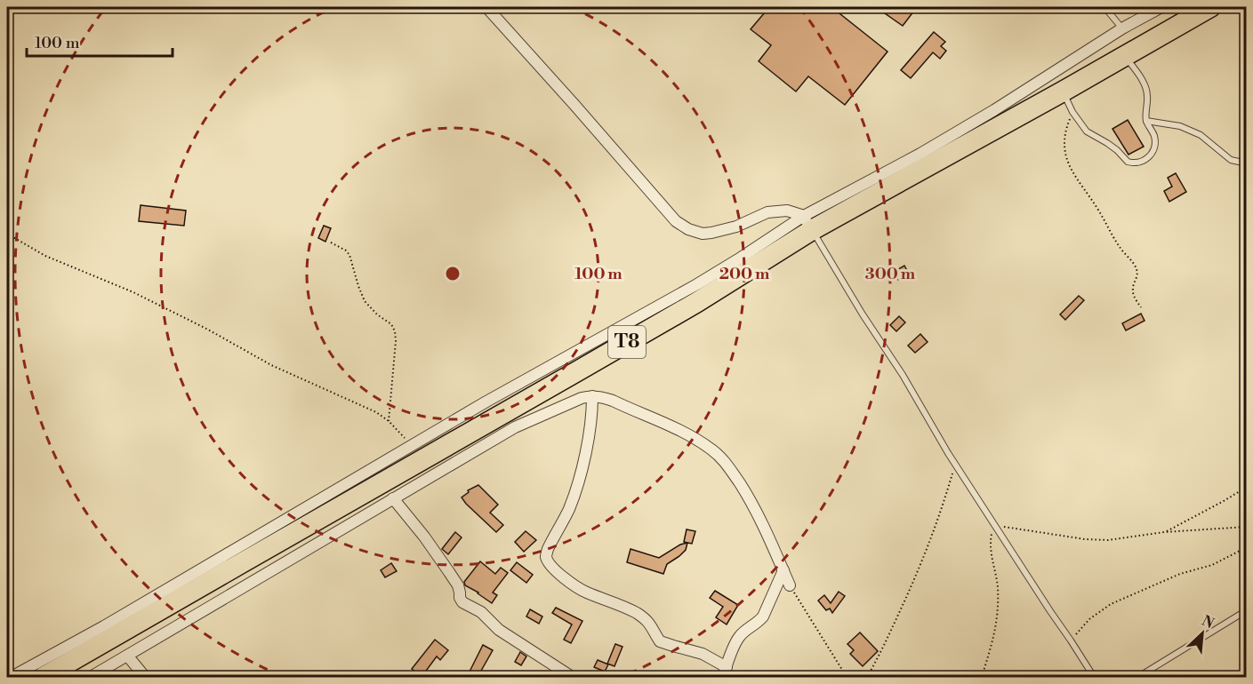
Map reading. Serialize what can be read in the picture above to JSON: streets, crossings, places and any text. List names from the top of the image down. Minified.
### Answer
{"streets":{"highway":["T8"]},"scale_bar":"100 m","north":"top right","rings":["100 m","200 m","300 m"]}
